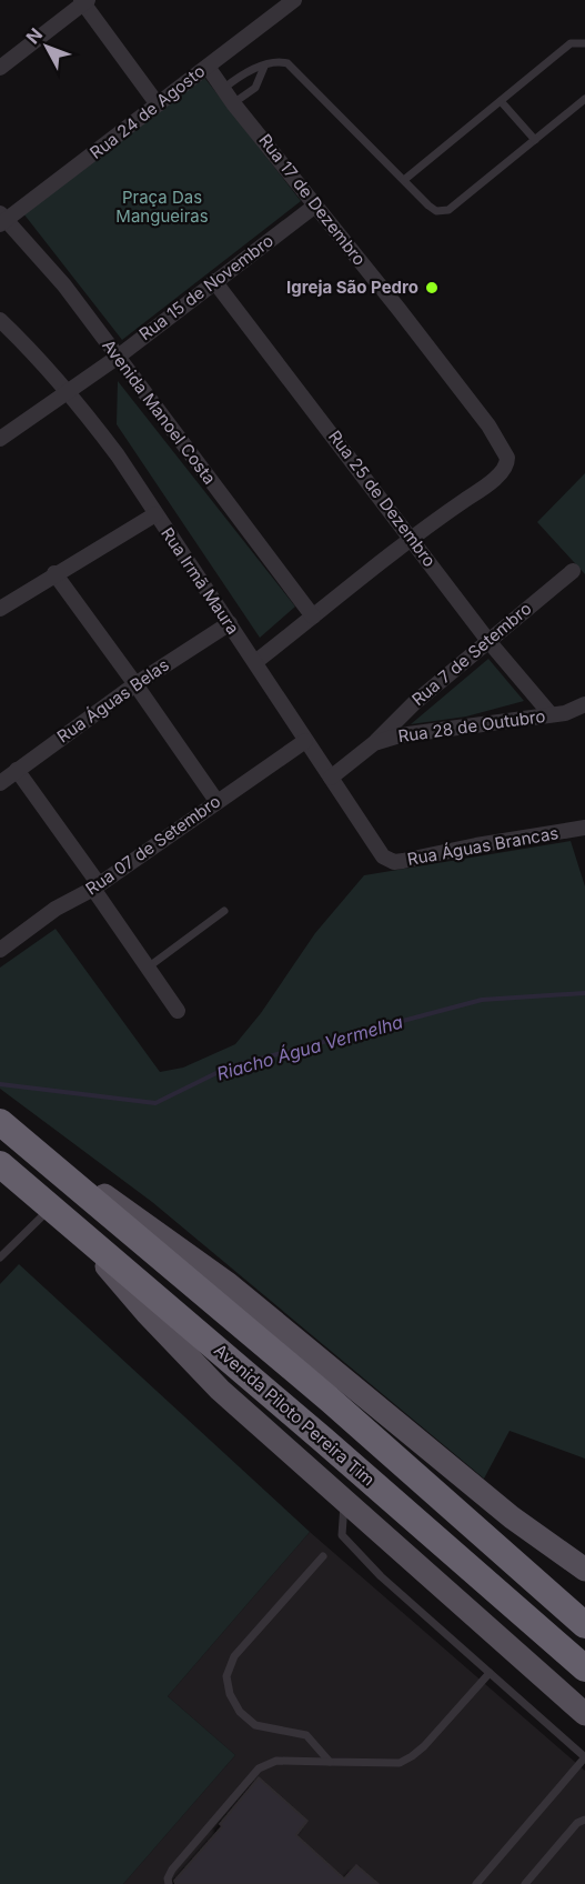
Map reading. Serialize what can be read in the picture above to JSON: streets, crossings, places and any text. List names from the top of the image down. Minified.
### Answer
{"streets":{"highway":["Avenida Piloto Pereira Tim"],"street":["Rua 24 de Agosto","Rua 17 de Dezembro","Rua 15 de Novembro","Avenida Manoel Costa","Rua 25 de Dezembro","Rua Irmã Maura","Rua 7 de Setembro","Rua Águas Belas","Rua 28 de Outubro","Rua 07 de Setembro","Rua Águas Brancas"]},"crossings":[["Rua 24 de Agosto","Rua 17 de Dezembro"],["Rua 24 de Agosto","Avenida Manoel Costa"],["Rua 17 de Dezembro","Rua 15 de Novembro"],["Rua 17 de Dezembro","Rua 25 de Dezembro"],["Rua 15 de Novembro","Avenida Manoel Costa"],["Rua 15 de Novembro","Rua 25 de Dezembro"],["Rua 15 de Novembro","Rua Irmã Maura"],["Rua 25 de Dezembro","Rua 7 de Setembro"],["Rua 25 de Dezembro","Rua 28 de Outubro"],["Rua Irmã Maura","Rua Águas Belas"],["Rua Irmã Maura","Rua 28 de Outubro"],["Rua Irmã Maura","Rua 07 de Setembro"],["Rua Irmã Maura","Rua Águas Brancas"],["Rua 7 de Setembro","Rua 28 de Outubro"]],"water":["Riacho Água Vermelha"],"parks":["Praça Das Mangueiras"],"places":["Igreja São Pedro"],"north":"top left"}
